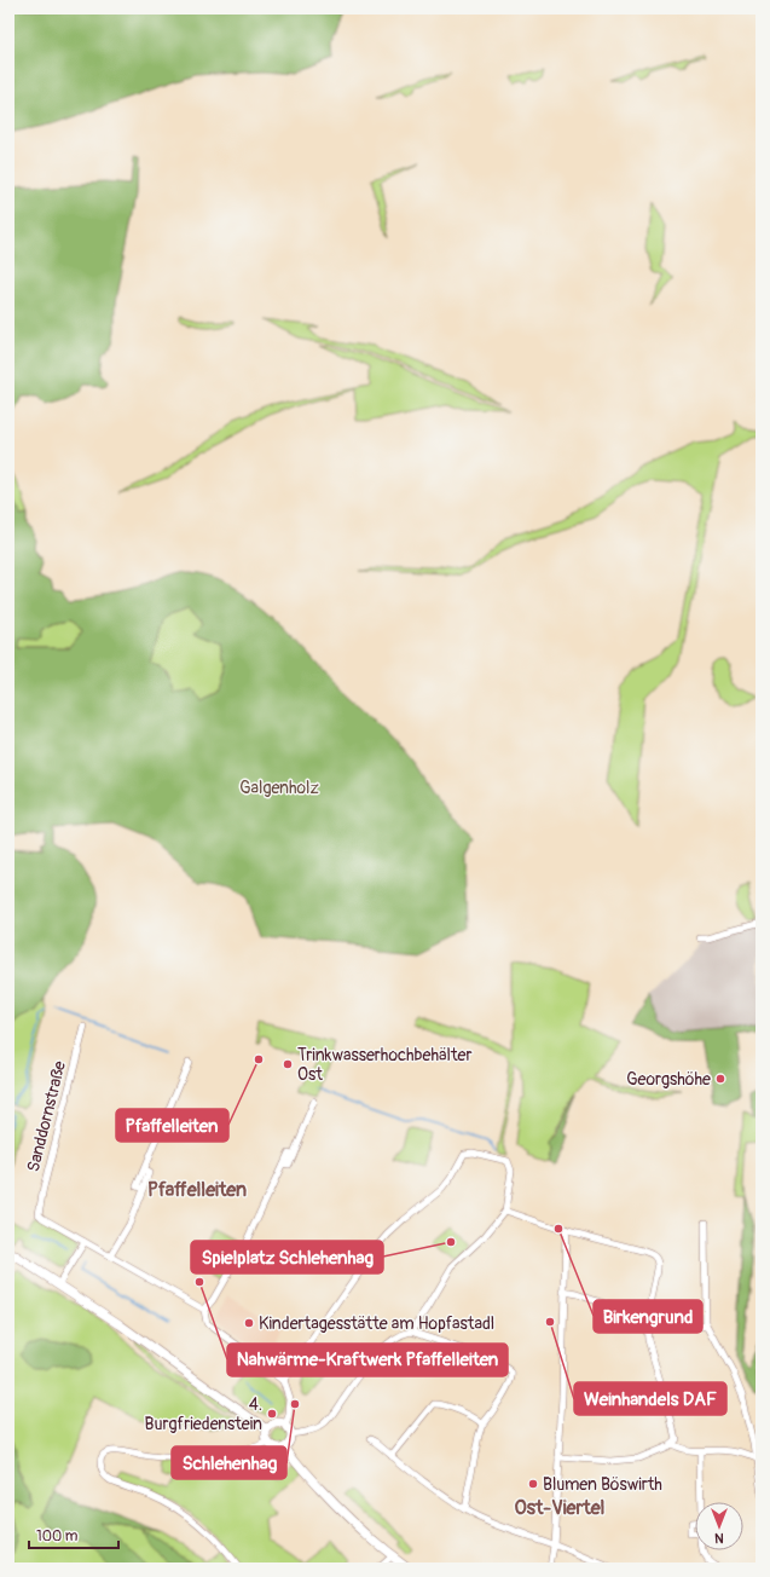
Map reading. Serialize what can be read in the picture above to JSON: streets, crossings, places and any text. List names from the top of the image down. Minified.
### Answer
{"streets":{"street":["Sanddornstraße"]},"districts":["Pfaffelleiten","Ost-Viertel"],"parks":["Galgenholz"],"places":["Pfaffelleiten","Trinkwasserhochbehälter Ost","Georgshöhe","Birkengrund","Spielplatz Schlehenhag","Nahwärme-Kraftwerk Pfaffelleiten","Weinhandels DAF","Kindertagesstätte am Hopfastadl","Schlehenhag","4. Burgfriedenstein","Blumen Böswirth"],"scale_bar":"100 m","north":"bottom"}
